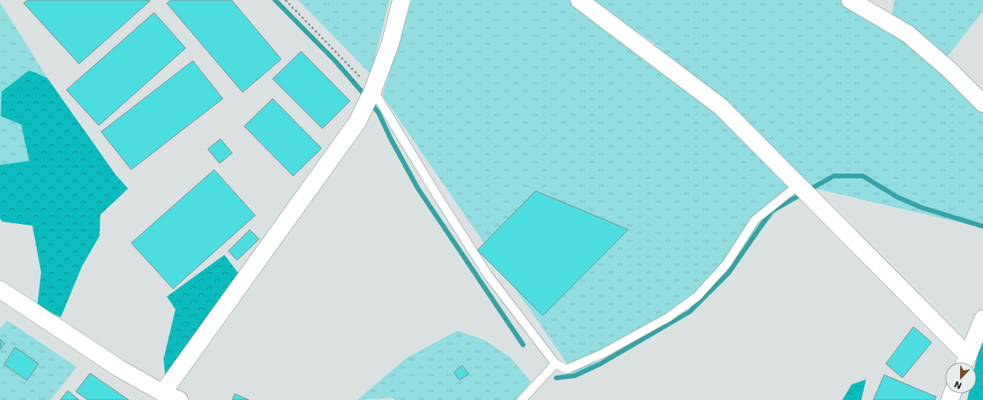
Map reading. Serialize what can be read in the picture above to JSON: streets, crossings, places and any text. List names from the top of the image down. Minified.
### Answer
{"north":"bottom"}
